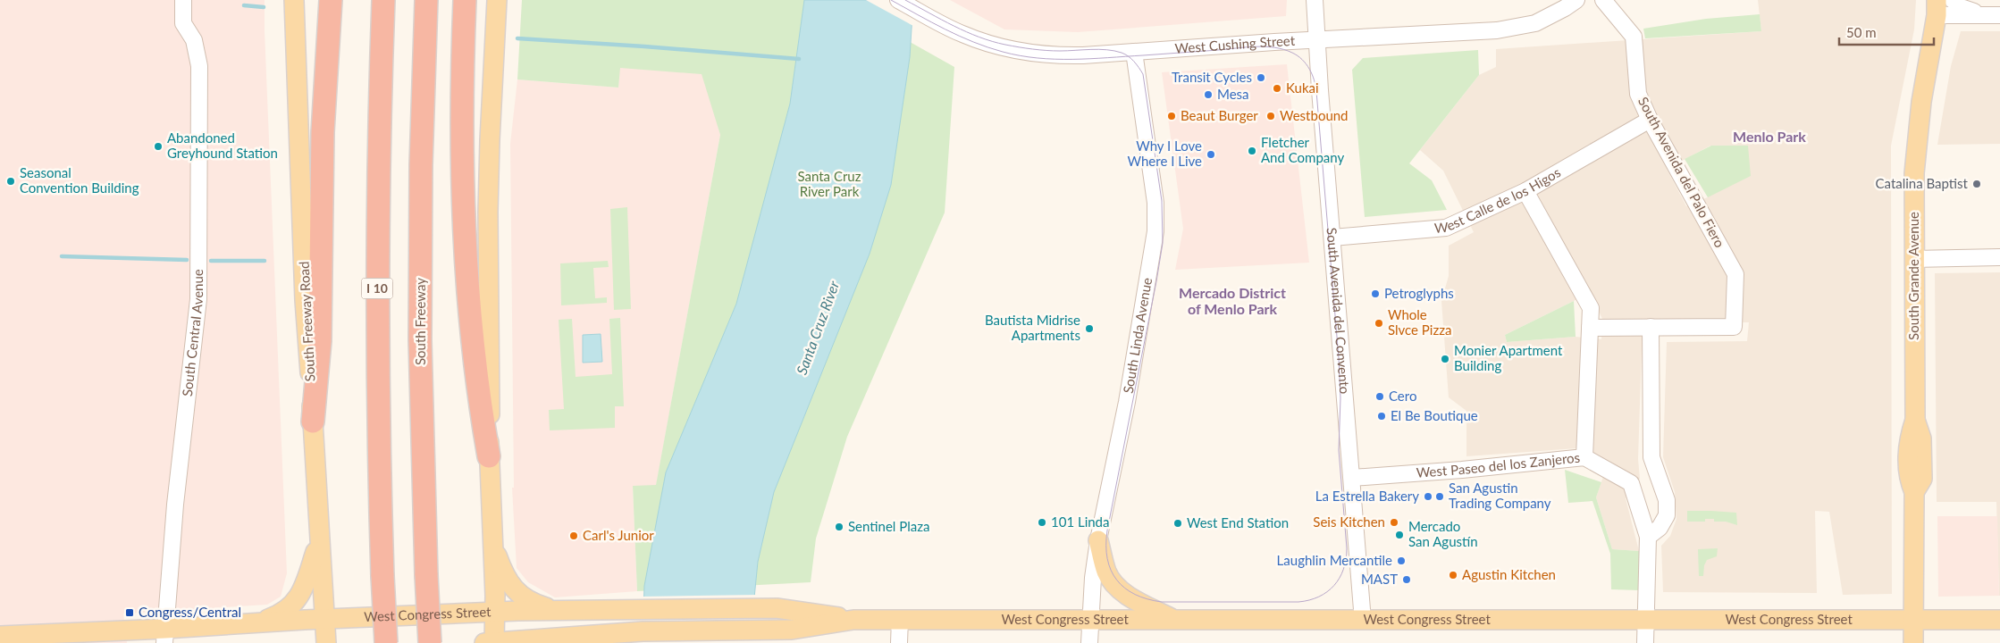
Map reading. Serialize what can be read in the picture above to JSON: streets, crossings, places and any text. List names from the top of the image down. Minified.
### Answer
{"streets":{"highway":["I 10","South Freeway"],"main road":["South Grande Avenue","South Freeway Road","West Congress Street"],"street":["West Cushing Street","South Avenida del Palo Fiero","West Calle de los Higos","South Avenida del Convento","South Central Avenue","South Linda Avenue","West Paseo del los Zanjeros"]},"crossings":[["West Cushing Street","South Avenida del Convento"],["West Cushing Street","South Linda Avenue"],["South Avenida del Palo Fiero","West Calle de los Higos"],["West Calle de los Higos","South Avenida del Convento"],["South Grande Avenue","West Congress Street"],["South Avenida del Convento","West Paseo del los Zanjeros"],["South Avenida del Convento","West Congress Street"],["South Freeway Road","West Congress Street"],["South Central Avenue","West Congress Street"],["South Linda Avenue","West Congress Street"],["West Paseo del los Zanjeros","West Congress Street"]],"districts":["Menlo Park","Mercado District of Menlo Park"],"water":["Santa Cruz River"],"parks":["Santa Cruz River Park"],"places":{"other":["Transit Cycles","Kukai","Mesa","Beaut Burger","Westbound","Abandoned Greyhound Station","Fletcher And Company","Why I Love Where I Live","Seasonal Convention Building","Catalina Baptist","Petroglyphs","Whole Slvce Pizza","Bautista Midrise Apartments","Monier Apartment Building","Cero","El Be Boutique","La Estrella Bakery","San Agustin Trading Company","101 Linda","Seis Kitchen","West End Station","Sentinel Plaza","Mercado San Agustín","Carl's Junior","Laughlin Mercantile","Agustin Kitchen","MAST"],"transit":["Congress/Central"]},"scale_bar":"50 m"}
